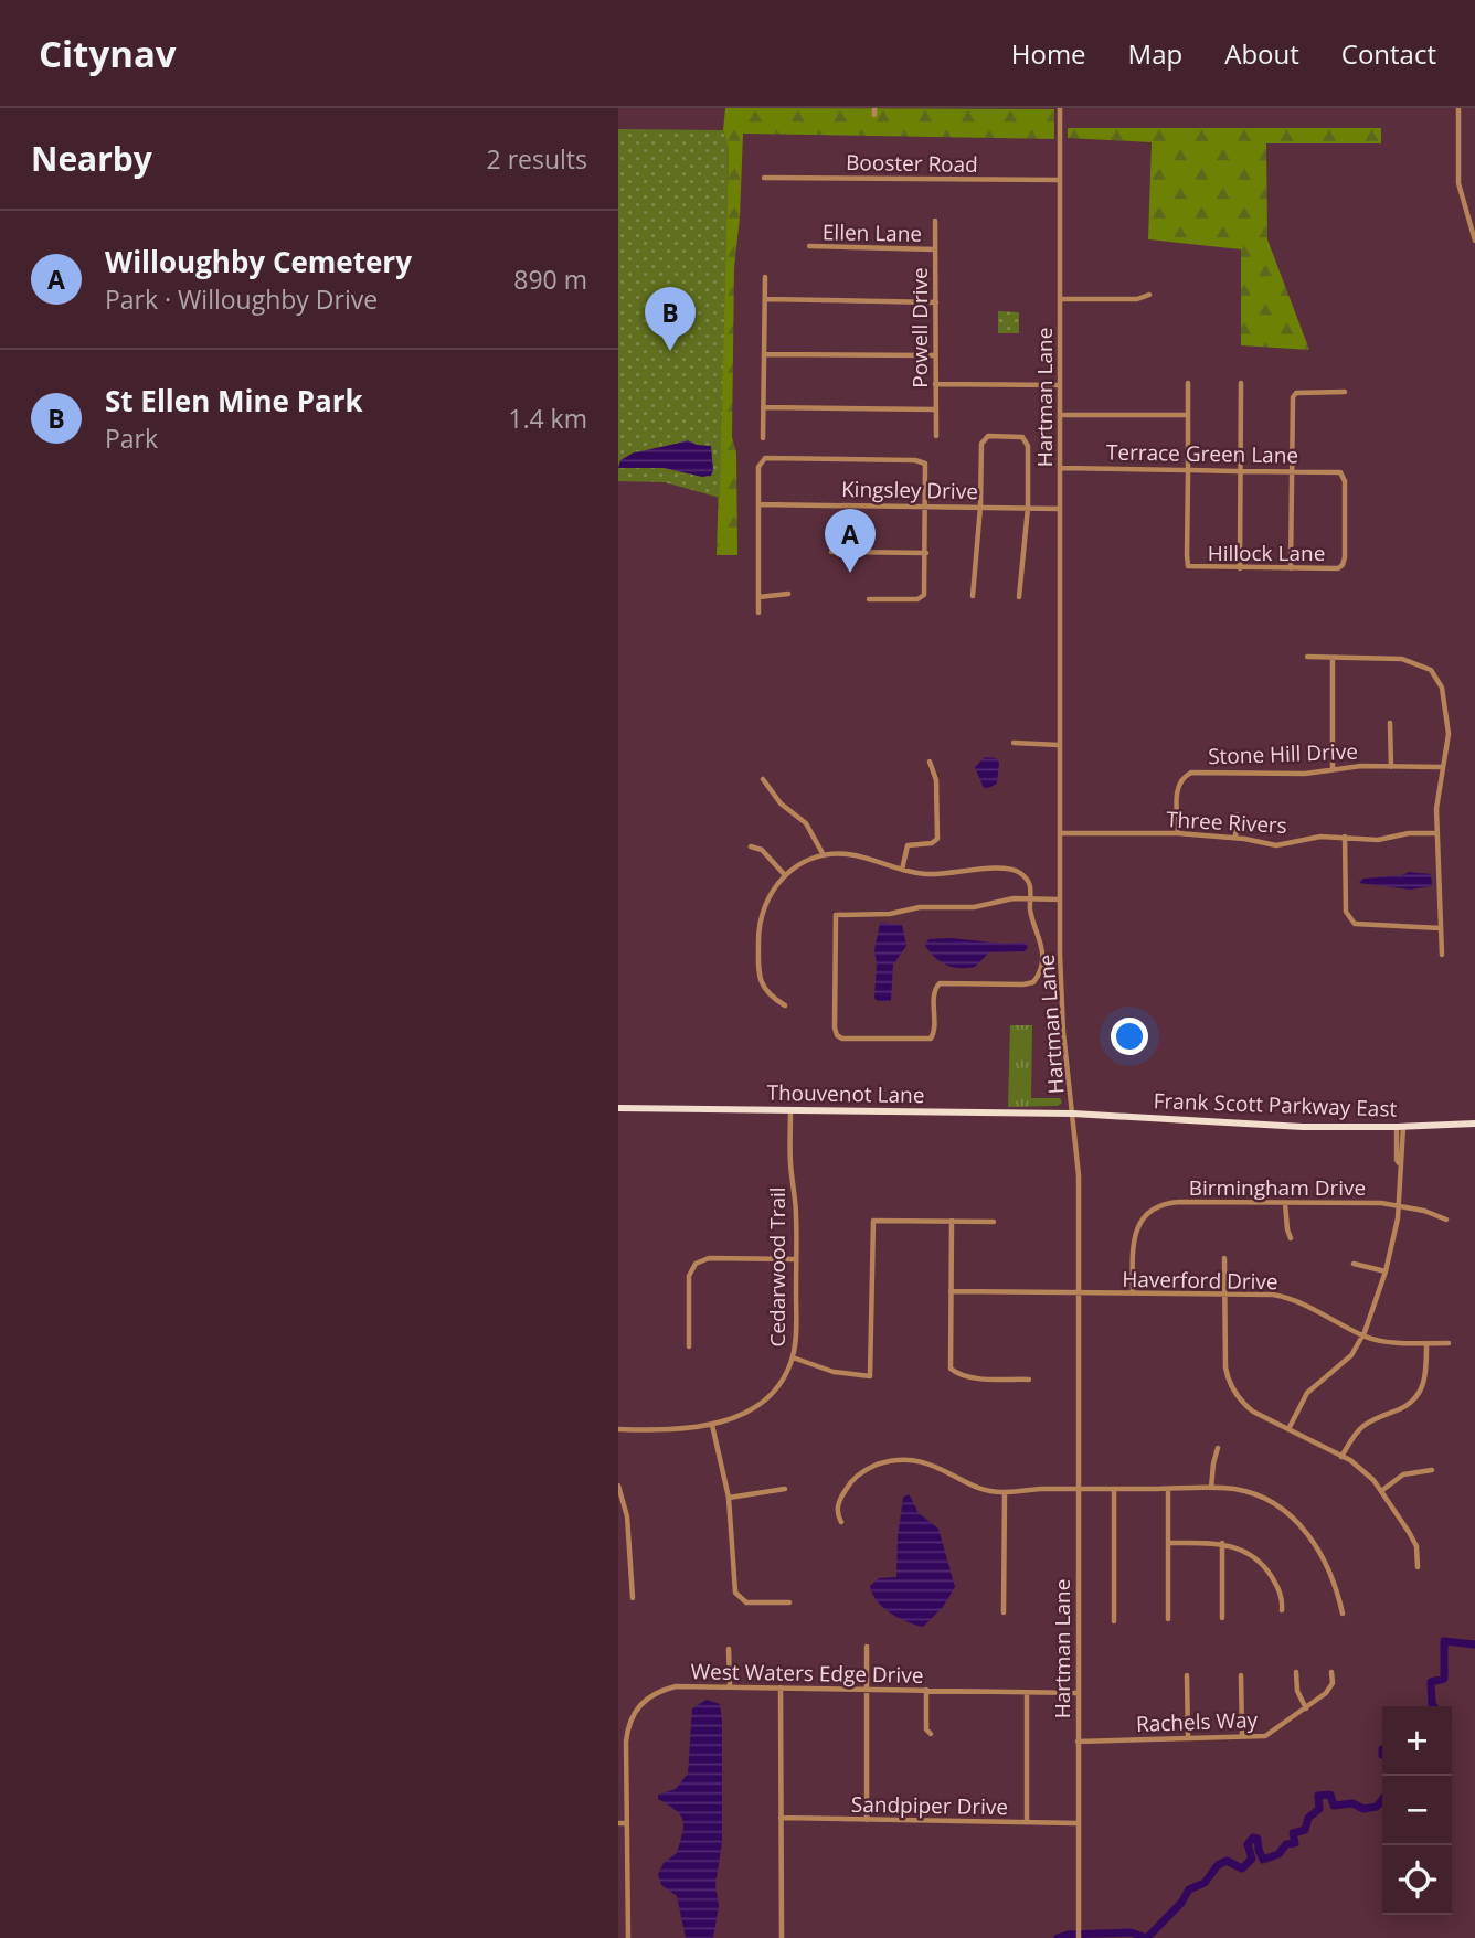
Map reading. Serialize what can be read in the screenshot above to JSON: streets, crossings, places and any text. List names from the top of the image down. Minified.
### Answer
{"streets":{"main road":["Thouvenot Lane","Frank Scott Parkway East"],"street":["Booster Road","Ellen Lane","Powell Drive","Hartman Lane","Terrace Green Lane","Kingsley Drive","Hillock Lane","Stone Hill Drive","Three Rivers","Birmingham Drive","Cedarwood Trail","Haverford Drive","West Waters Edge Drive","Rachels Way","Sandpiper Drive"]},"crossings":[["Booster Road","Hartman Lane"],["Ellen Lane","Powell Drive"],["Hartman Lane","Terrace Green Lane"],["Hartman Lane","Kingsley Drive"],["Hartman Lane","Three Rivers"],["Hartman Lane","Thouvenot Lane"],["Hartman Lane","Frank Scott Parkway East"],["Hartman Lane","Haverford Drive"],["Hartman Lane","West Waters Edge Drive"],["Hartman Lane","Rachels Way"],["Hartman Lane","Sandpiper Drive"],["Terrace Green Lane","Hillock Lane"],["Stone Hill Drive","Three Rivers"],["Thouvenot Lane","Frank Scott Parkway East"],["Thouvenot Lane","Cedarwood Trail"],["Birmingham Drive","Haverford Drive"]],"page":{"header":"Citynav","nav":["Home","Map","About","Contact"],"heading":["Nearby","2 results"],"list":[{"mark":"A","name":"Willoughby Cemetery","note":"Park · Willoughby Drive","value":"890 m"},{"mark":"B","name":"St Ellen Mine Park","note":"Park","value":"1.4 km"}],"pins":["B","A"],"map_buttons":["+","−"]}}
